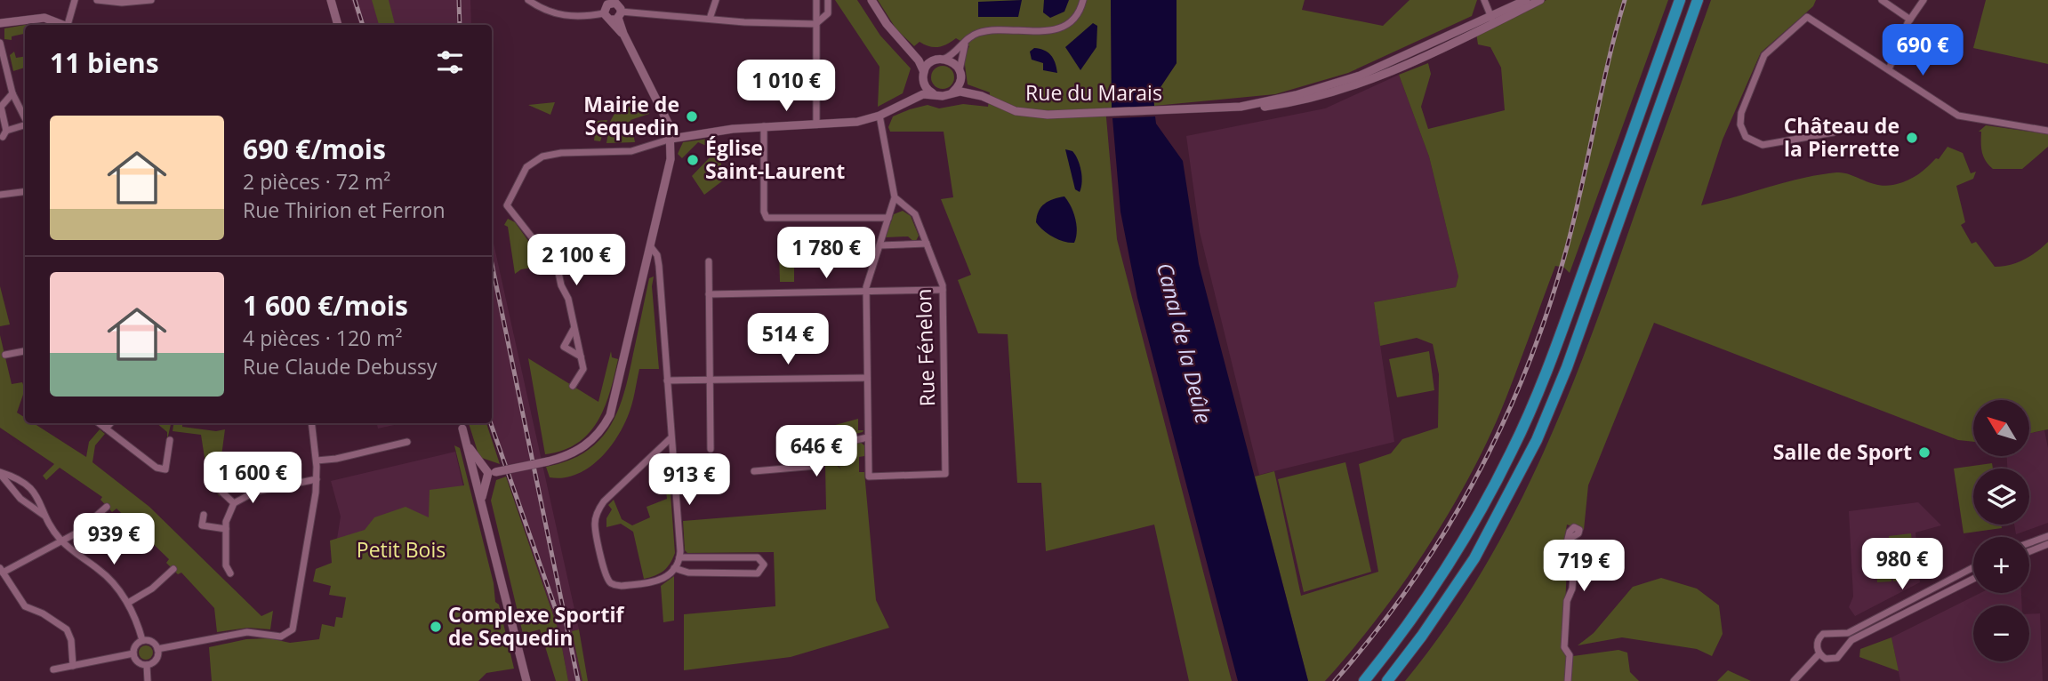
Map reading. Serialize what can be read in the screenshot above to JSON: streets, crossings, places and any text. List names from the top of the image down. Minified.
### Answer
{"streets":{"street":["Rue du Marais","Rue Fénelon"]},"water":["Canal de la Deûle"],"parks":["Petit Bois"],"places":["Mairie de Sequedin","Château de la Pierrette","Église Saint-Laurent","Salle de Sport","Complexe Sportif de Sequedin"],"north":"top left","page":{"price":["690 €","1 010 €","1 780 €","2 100 €","514 €","646 €","1 600 €","913 €","939 €","980 €","719 €"],"heading":"11 biens","list":[{"name":"690 €/mois","note":"2 pièces · 72 m² · Rue Thirion et Ferron"},{"name":"1 600 €/mois","note":"4 pièces · 120 m² · Rue Claude Debussy"}],"map_buttons":["+","−"]}}
